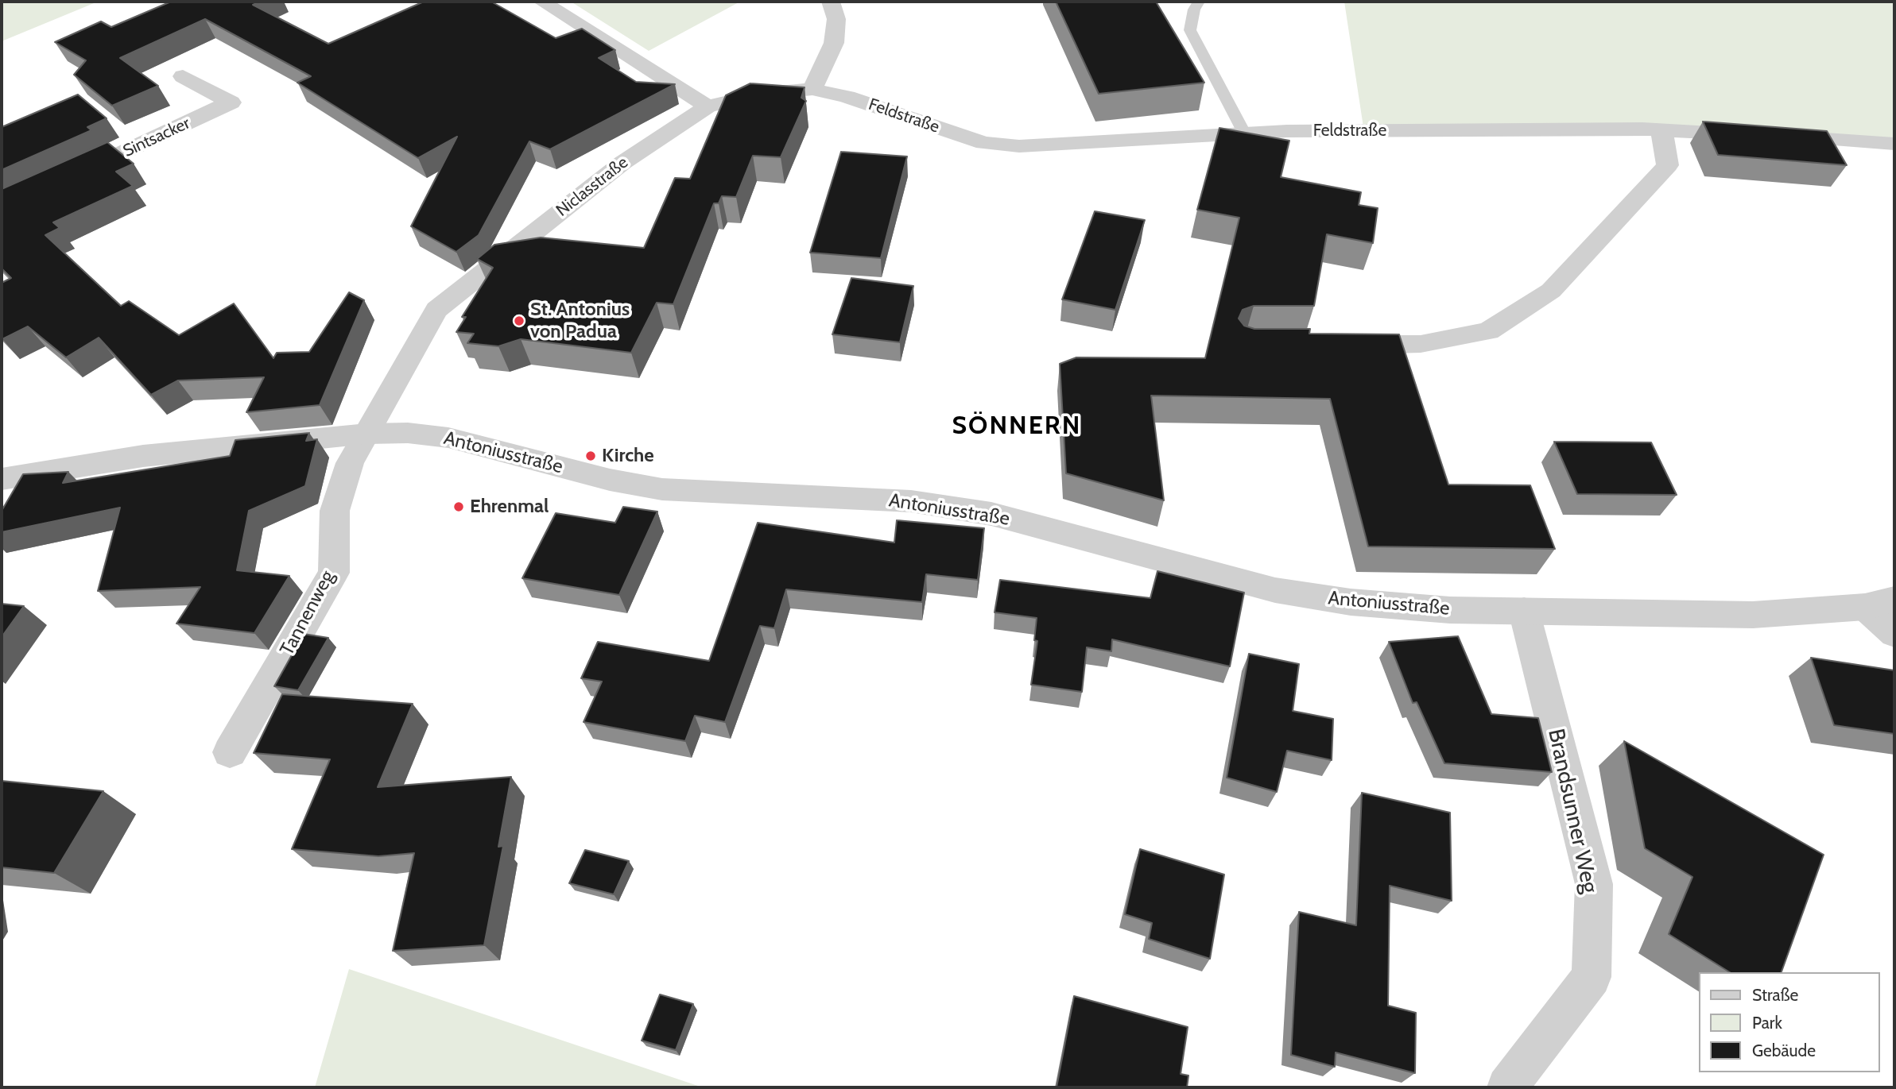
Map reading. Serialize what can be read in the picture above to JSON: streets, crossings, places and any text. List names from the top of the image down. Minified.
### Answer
{"streets":{"street":["Feldstraße","Sintsacker","Niclasstraße","Antoniusstraße","Tannenweg","Brandsunner Weg"]},"crossings":[["Feldstraße","Niclasstraße"],["Niclasstraße","Antoniusstraße"],["Niclasstraße","Tannenweg"],["Antoniusstraße","Tannenweg"],["Antoniusstraße","Brandsunner Weg"]],"districts":["SÖNNERN"],"places":["St. Antonius von Padua","Kirche","Ehrenmal"],"legend":["Straße","Park","Gebäude"]}
